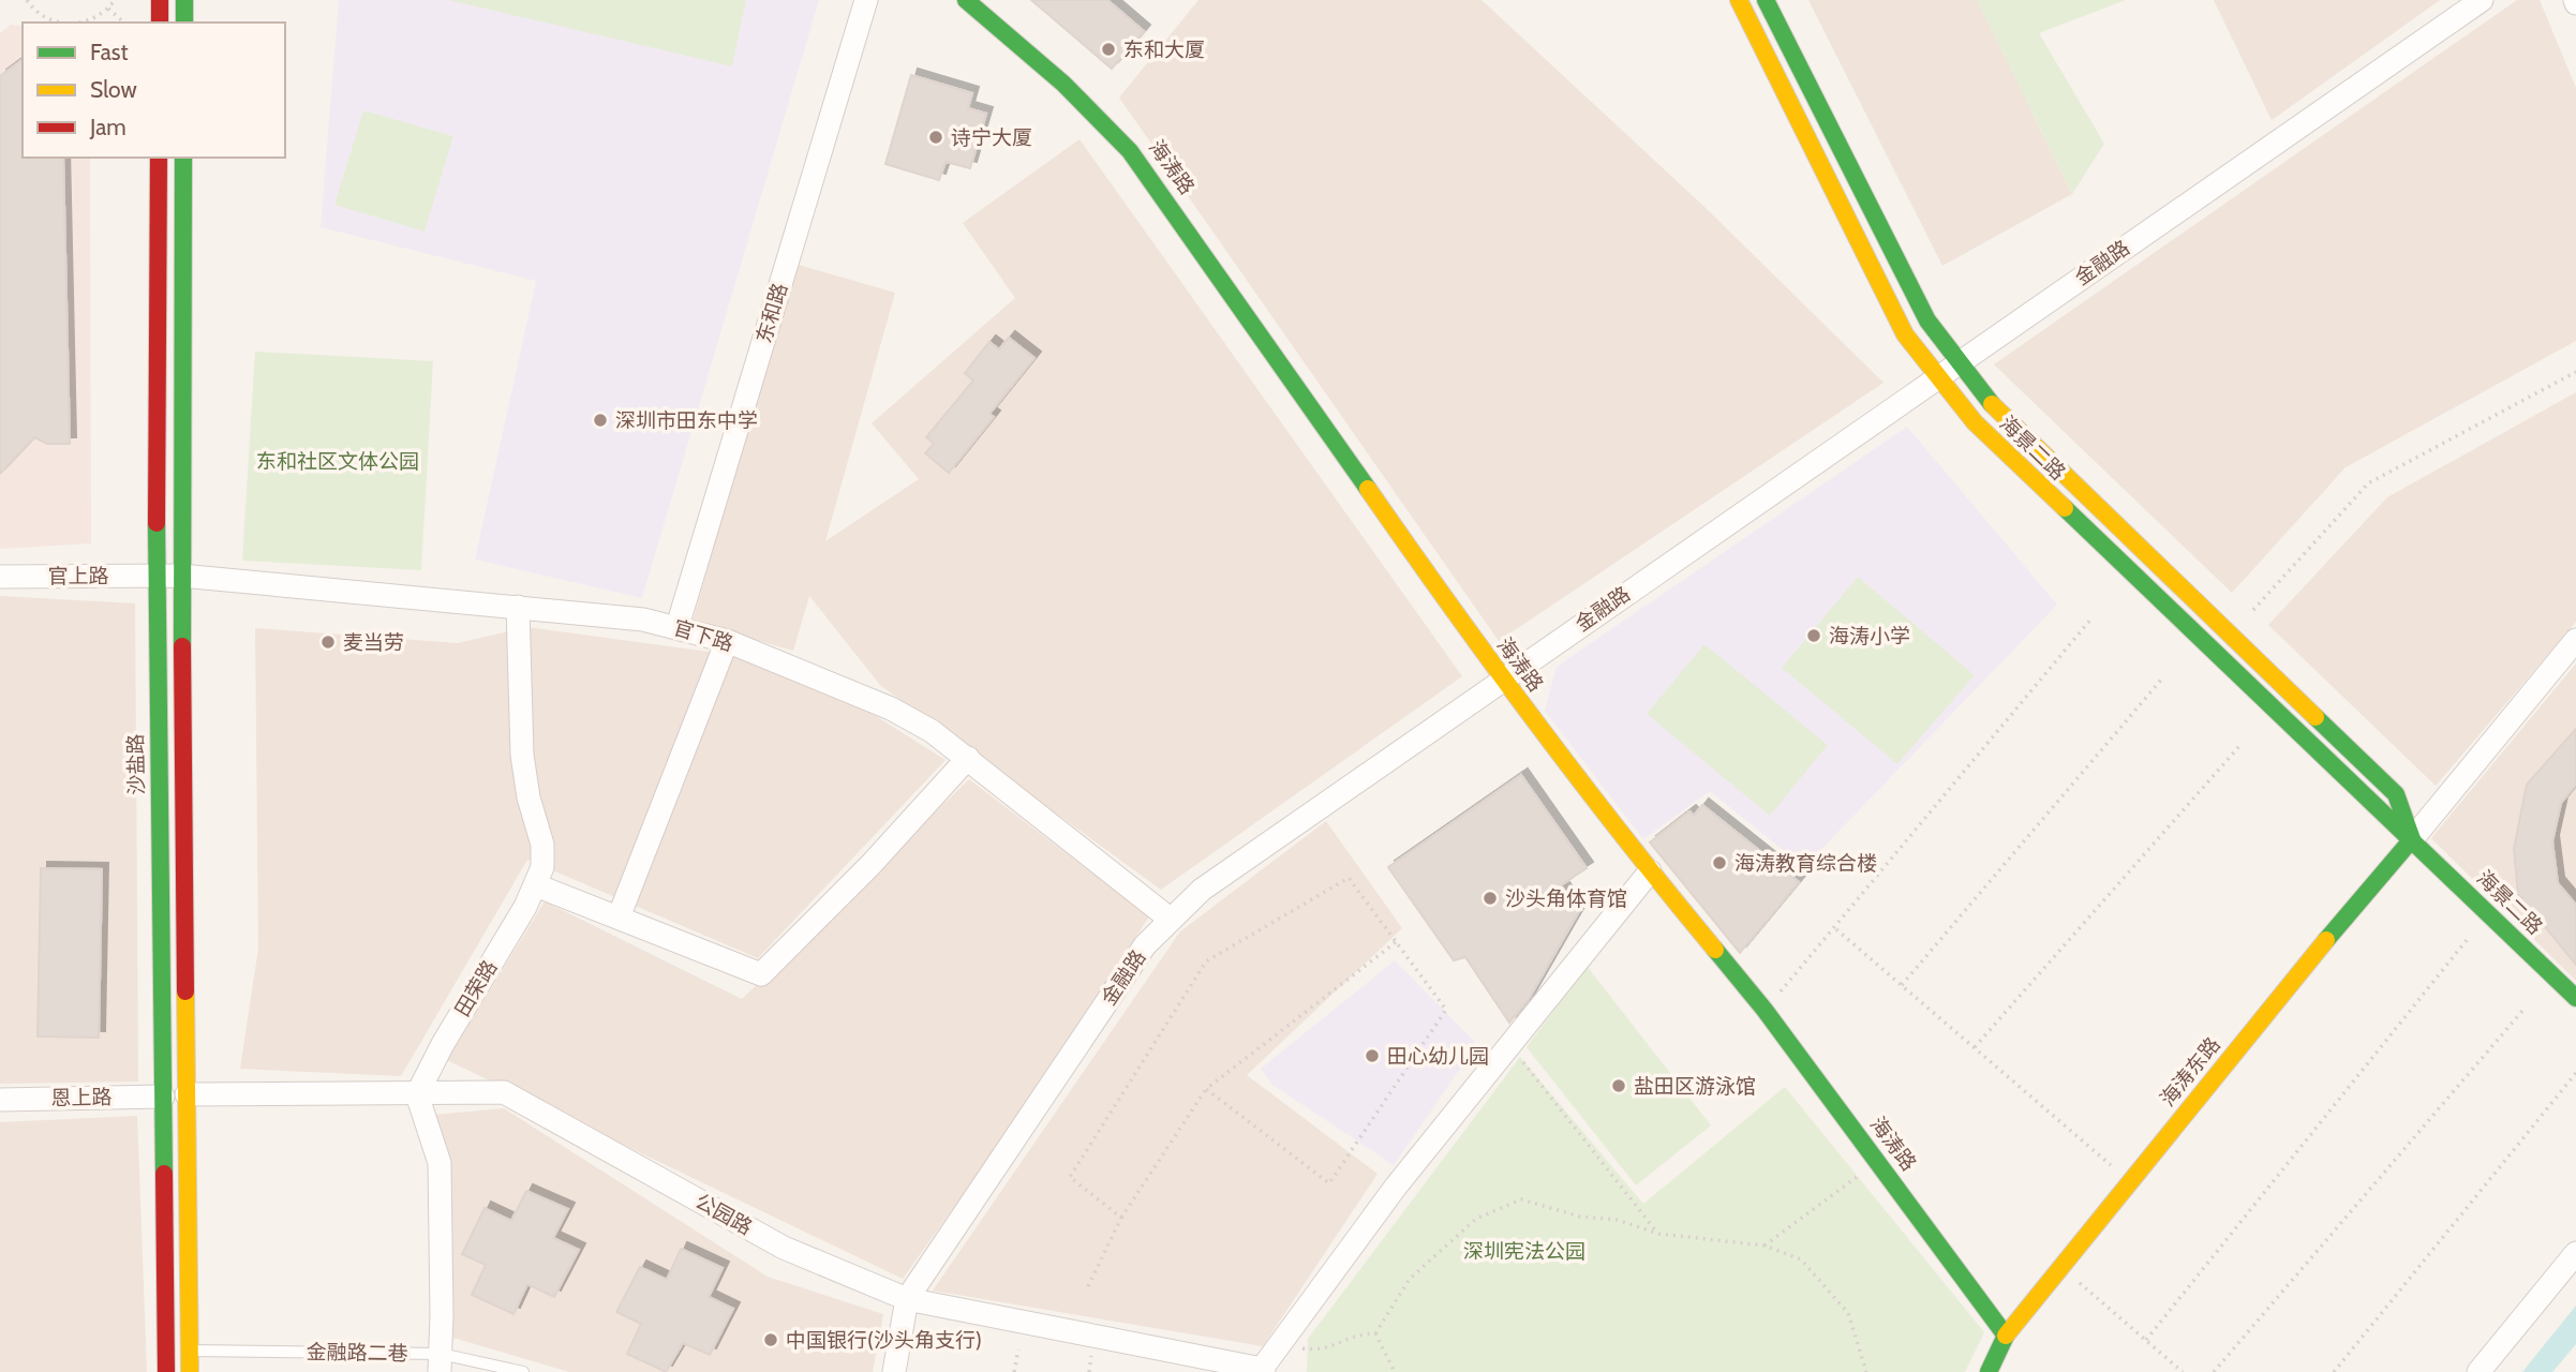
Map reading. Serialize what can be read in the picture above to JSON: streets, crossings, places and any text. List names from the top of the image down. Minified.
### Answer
{"streets":{"street":["海涛路","金融路","东和路","海景二路","官上路","官下路","沙盐路","田荣路","海涛东路","恩上路","公园路"],"lane":["金融路二巷"]},"crossings":[["海涛路","金融路"],["海涛路","海涛东路"],["金融路","海景二路"],["金融路","官下路"],["金融路","公园路"],["东和路","官下路"],["海景二路","海涛东路"],["官上路","官下路"],["官上路","沙盐路"],["官下路","沙盐路"],["官下路","田荣路"],["沙盐路","恩上路"],["田荣路","公园路"]],"parks":["东和社区文体公园","深圳宪法公园"],"places":["东和大厦","诗宁大厦","深圳市田东中学","海涛小学","麦当劳","海涛教育综合楼","沙头角体育馆","田心幼儿园","盐田区游泳馆","中国银行(沙头角支行)"],"legend":["Fast","Slow","Jam"]}
